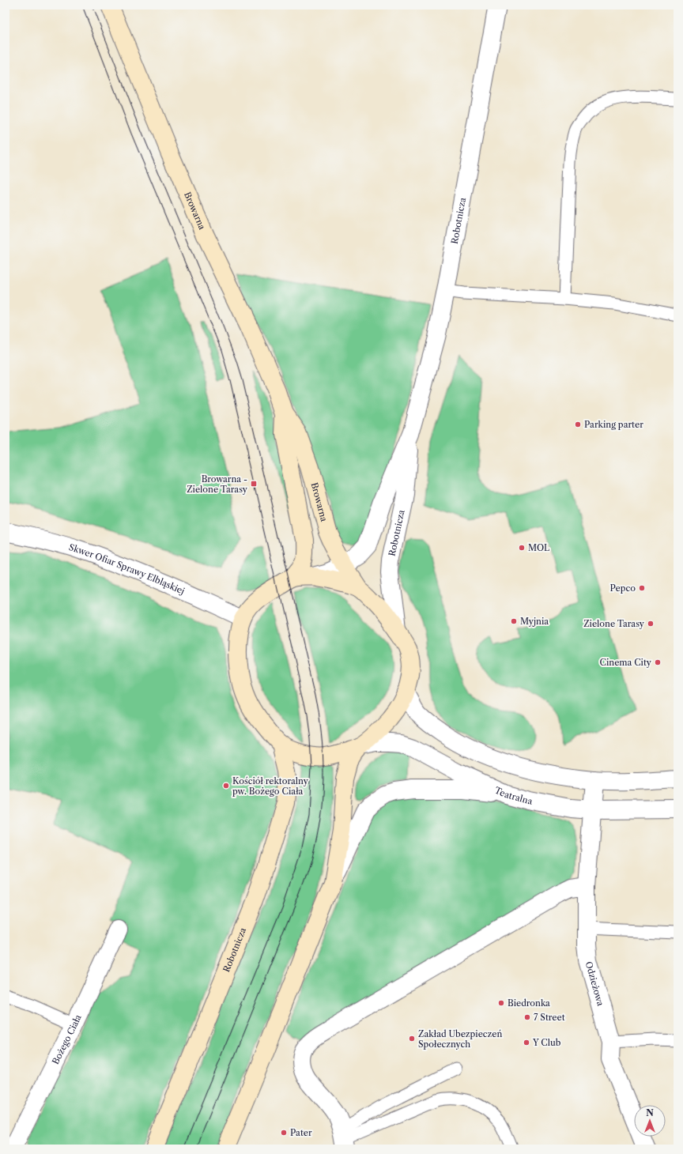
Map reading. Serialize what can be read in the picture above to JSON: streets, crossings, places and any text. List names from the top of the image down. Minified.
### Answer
{"streets":{"main road":["Browarna","Robotnicza"],"street":["Skwer Ofiar Sprawy Elbląskiej","Teatralna","Odzieżowa","Bożego Ciała"]},"crossings":[["Browarna","Robotnicza"],["Teatralna","Odzieżowa"]],"places":{"other":["Parking parter","MOL","Pepco","Myjnia","Zielone Tarasy","Cinema City","Kościół rektoralny pw. Bożego Ciała","Biedronka","7 Street","Zakład Ubezpieczeń Społecznych","Y Club","Pater"],"transit":["Browarna - Zielone Tarasy"]},"north":"top"}
